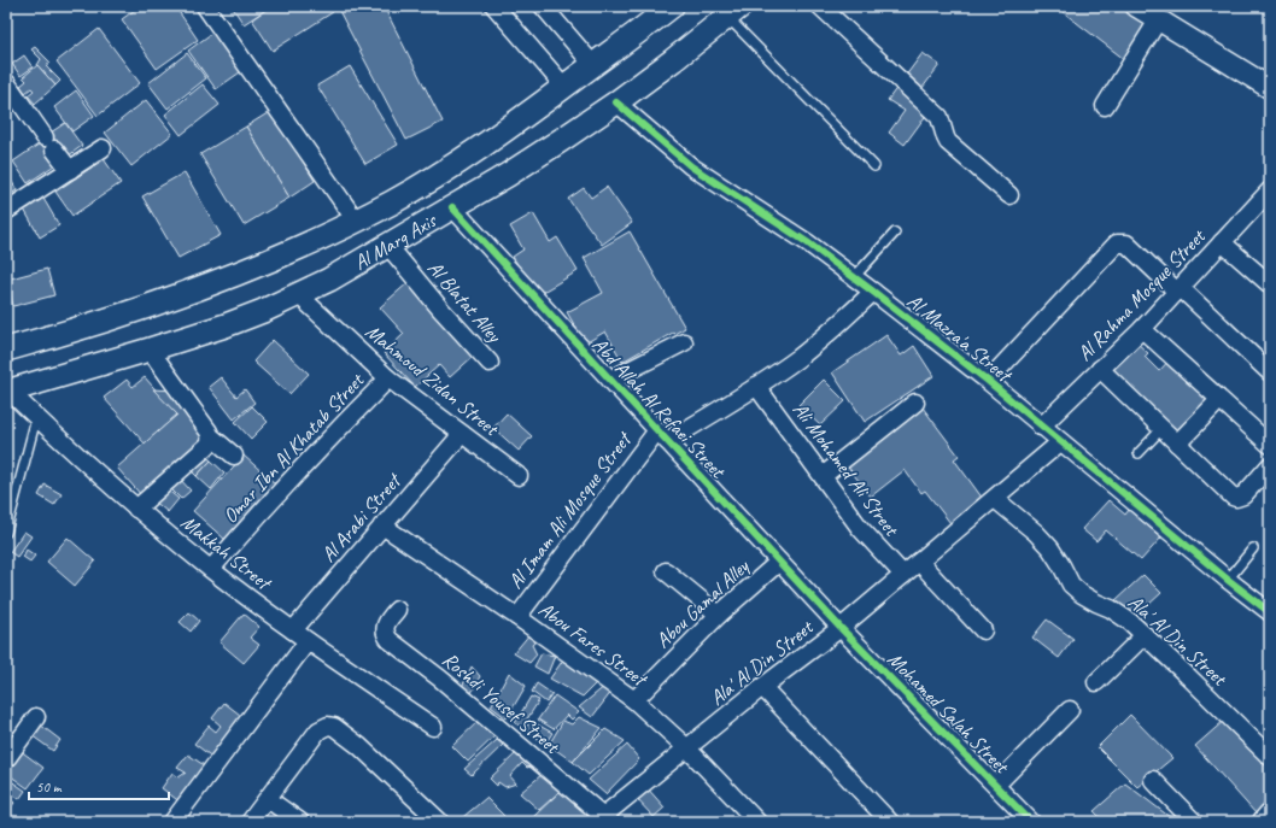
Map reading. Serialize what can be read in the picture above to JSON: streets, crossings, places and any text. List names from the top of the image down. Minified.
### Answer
{"streets":{"main road":["Al Marg Axis"],"street":["Al Rahma Mosque Street","Al Blatat Alley","Al Mazra'a Street","Mahmoud Zidan Street","Abd Allah Al Refaei Street","Omar Ibn Al Khatab Street","Ali Mohamed Ali Street","Al Imam Ali Mosque Street","Al Arabi Street","Makkah Street","Abou Gamal Alley","Ala' Al Din Street","Abou Fares Street","Roshdi Yousef Street","Mohamed Salah Street"]},"crossings":[["Al Marg Axis","Al Blatat Alley"],["Al Marg Axis","Al Mazra'a Street"],["Al Marg Axis","Mahmoud Zidan Street"],["Al Marg Axis","Abd Allah Al Refaei Street"],["Al Marg Axis","Makkah Street"],["Al Rahma Mosque Street","Al Mazra'a Street"],["Al Mazra'a Street","Ala' Al Din Street"],["Mahmoud Zidan Street","Omar Ibn Al Khatab Street"],["Mahmoud Zidan Street","Al Arabi Street"],["Abd Allah Al Refaei Street","Al Imam Ali Mosque Street"],["Abd Allah Al Refaei Street","Abou Gamal Alley"],["Abd Allah Al Refaei Street","Ala' Al Din Street"],["Abd Allah Al Refaei Street","Mohamed Salah Street"],["Omar Ibn Al Khatab Street","Makkah Street"],["Ali Mohamed Ali Street","Ala' Al Din Street"],["Al Imam Ali Mosque Street","Abou Fares Street"],["Al Arabi Street","Makkah Street"],["Al Arabi Street","Abou Fares Street"],["Abou Gamal Alley","Abou Fares Street"],["Ala' Al Din Street","Abou Fares Street"],["Ala' Al Din Street","Roshdi Yousef Street"],["Ala' Al Din Street","Mohamed Salah Street"]],"scale_bar":"50 m"}
